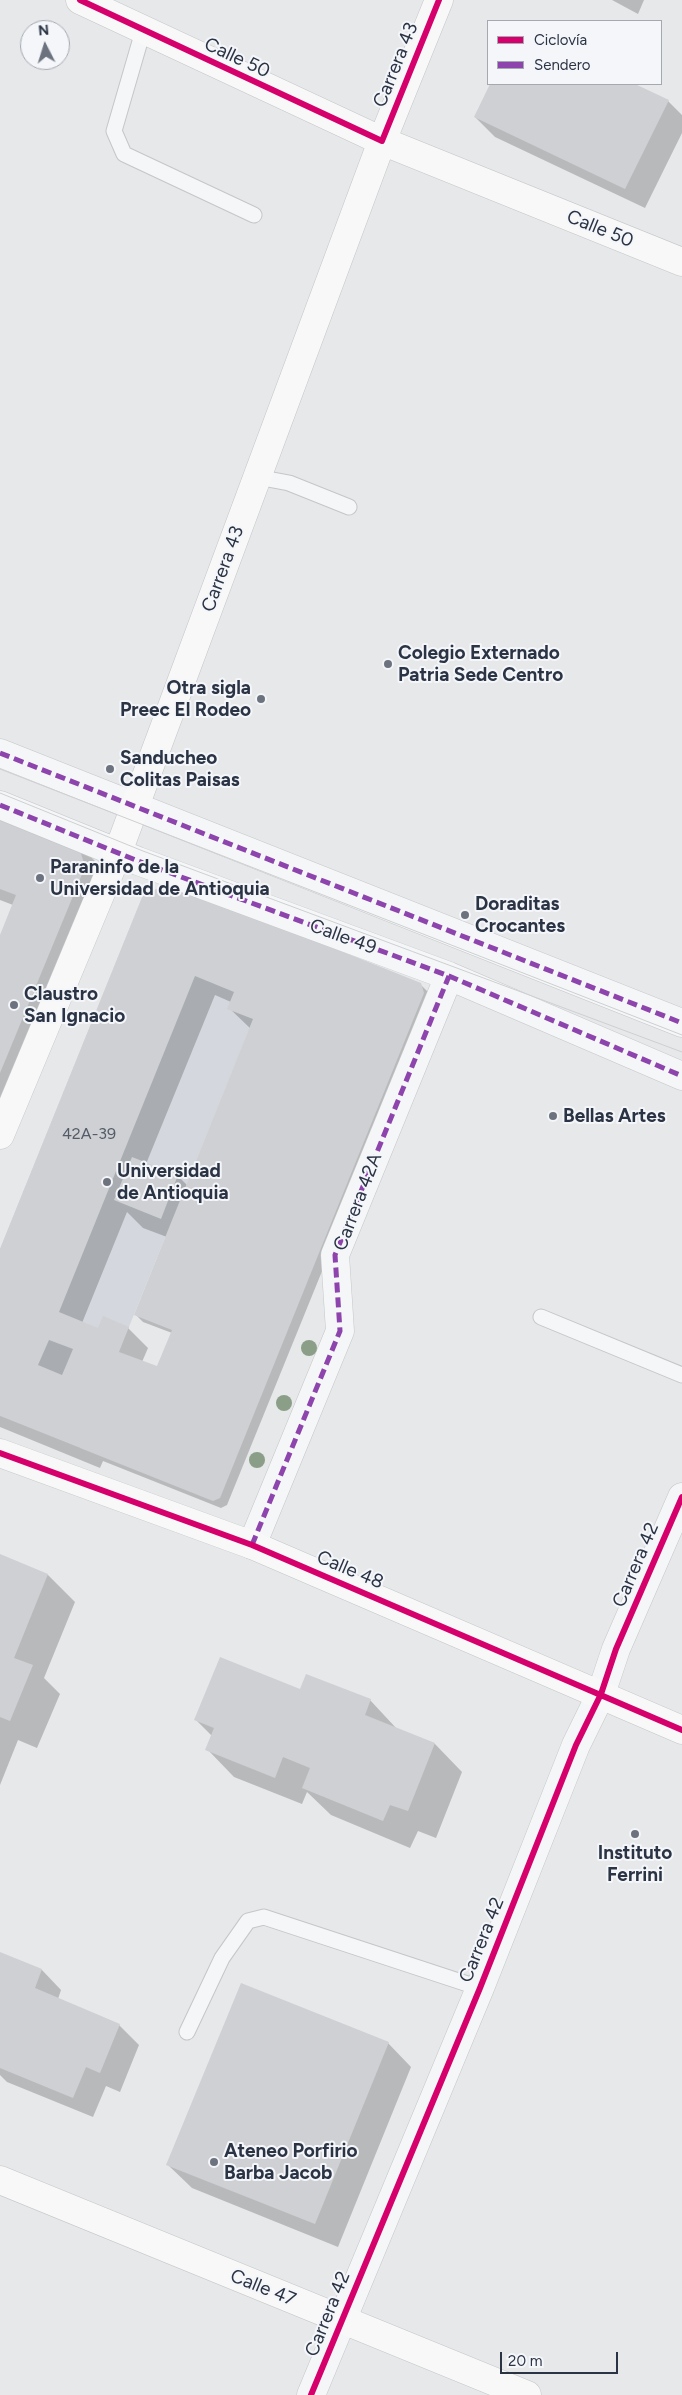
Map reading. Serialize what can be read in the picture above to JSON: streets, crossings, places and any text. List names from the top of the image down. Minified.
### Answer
{"streets":{"street":["Calle 50","Carrera 43","Calle 49","Carrera 42A","Carrera 42","Calle 48","Calle 47"]},"crossings":[["Calle 50","Carrera 43"],["Carrera 43","Calle 49"],["Calle 49","Carrera 42A"],["Carrera 42A","Calle 48"],["Carrera 42","Calle 48"],["Carrera 42","Calle 47"]],"places":["Colegio Externado Patria Sede Centro","Otra sigla Preec El Rodeo","Sanducheo Colitas Paisas","Paraninfo de la Universidad de Antioquia","Doraditas Crocantes","Claustro San Ignacio","Bellas Artes","Universidad de Antioquia","Instituto Ferrini","Ateneo Porfirio Barba Jacob"],"house_numbers":["42A-39"],"legend":["Ciclovía","Sendero"],"scale_bar":"20 m","north":"top"}
